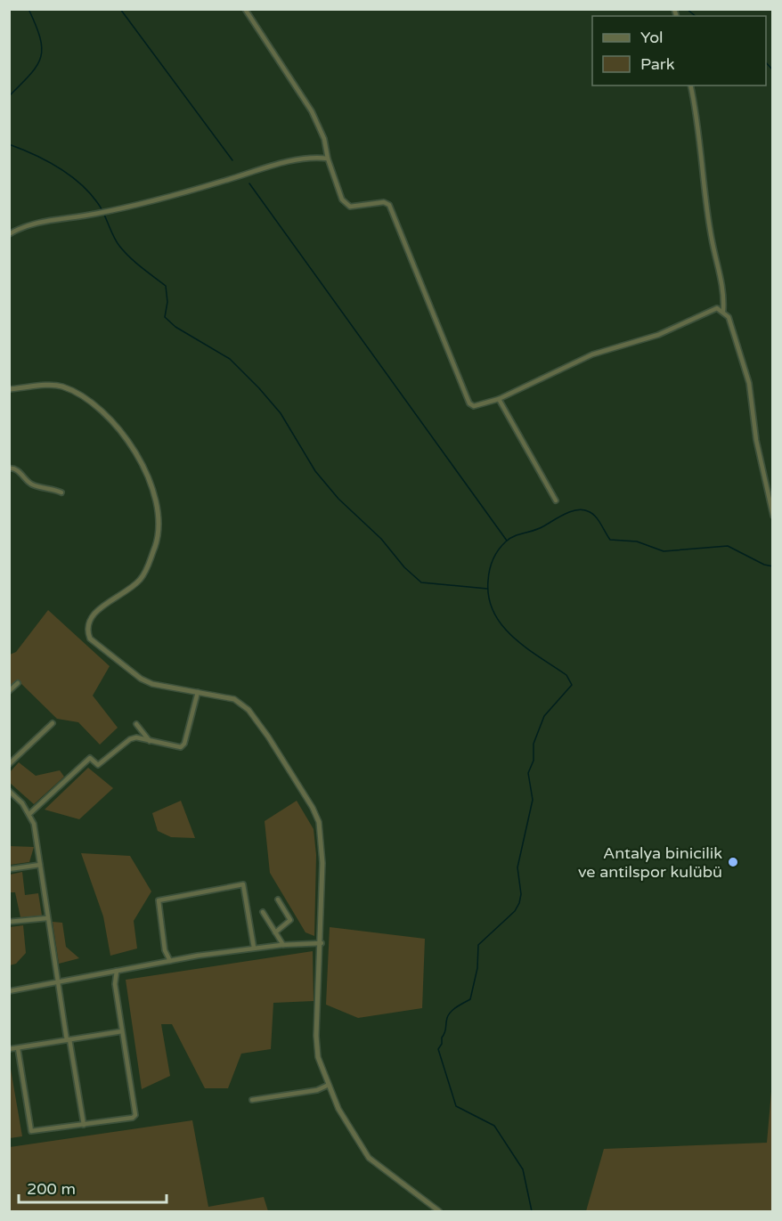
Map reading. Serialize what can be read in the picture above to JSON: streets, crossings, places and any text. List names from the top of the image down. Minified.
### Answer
{"places":["Antalya binicilik ve antilspor kulübü"],"legend":["Yol","Park"],"scale_bar":"200 m"}
